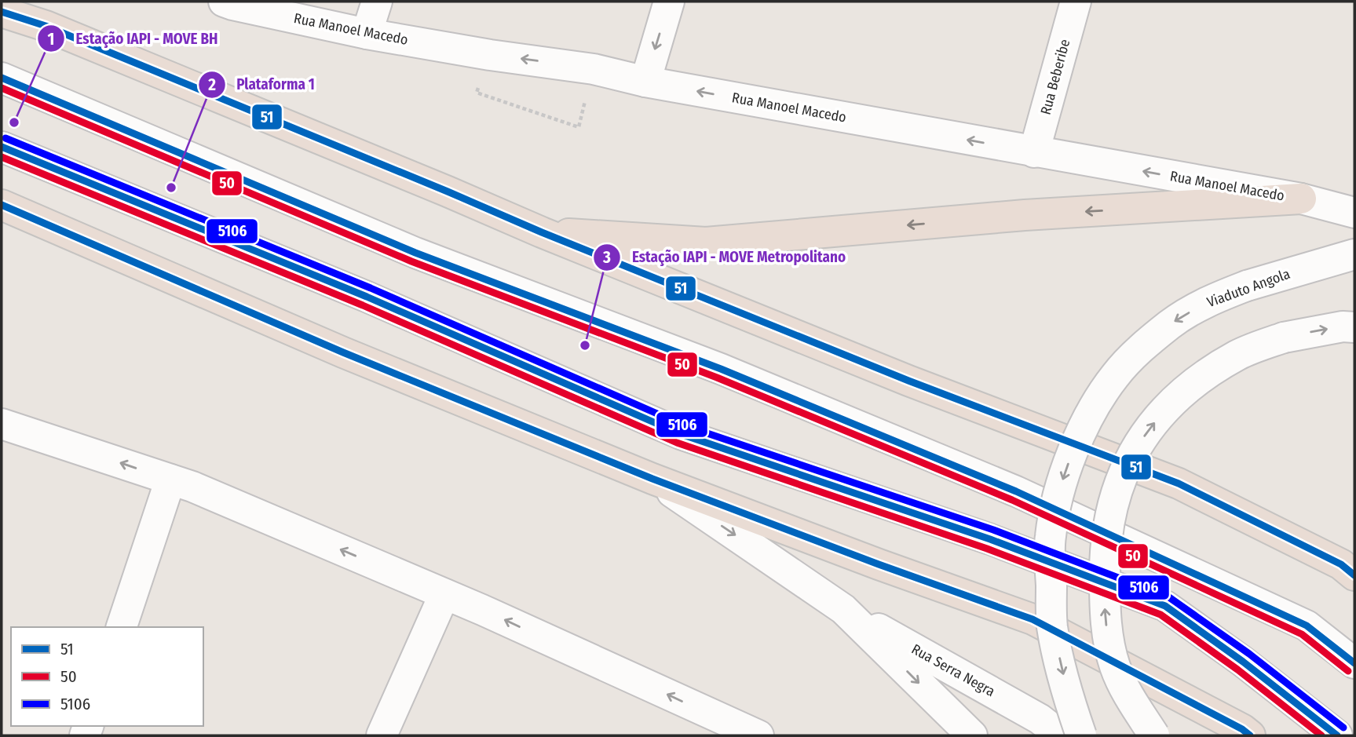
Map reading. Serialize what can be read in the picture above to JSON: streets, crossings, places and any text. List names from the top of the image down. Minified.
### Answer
{"streets":{"street":["Rua Manoel Macedo","Rua Beberibe","Viaduto Angola","Rua Serra Negra"]},"crossings":[["Rua Manoel Macedo","Rua Beberibe"]],"one_way":["Viaduto Angola"],"places":["Estação IAPI - MOVE BH","Plataforma 1","Estação IAPI - MOVE Metropolitano"],"lines":["transit line 51","transit line 50","transit line 5106"],"legend":["51","50","5106"]}
